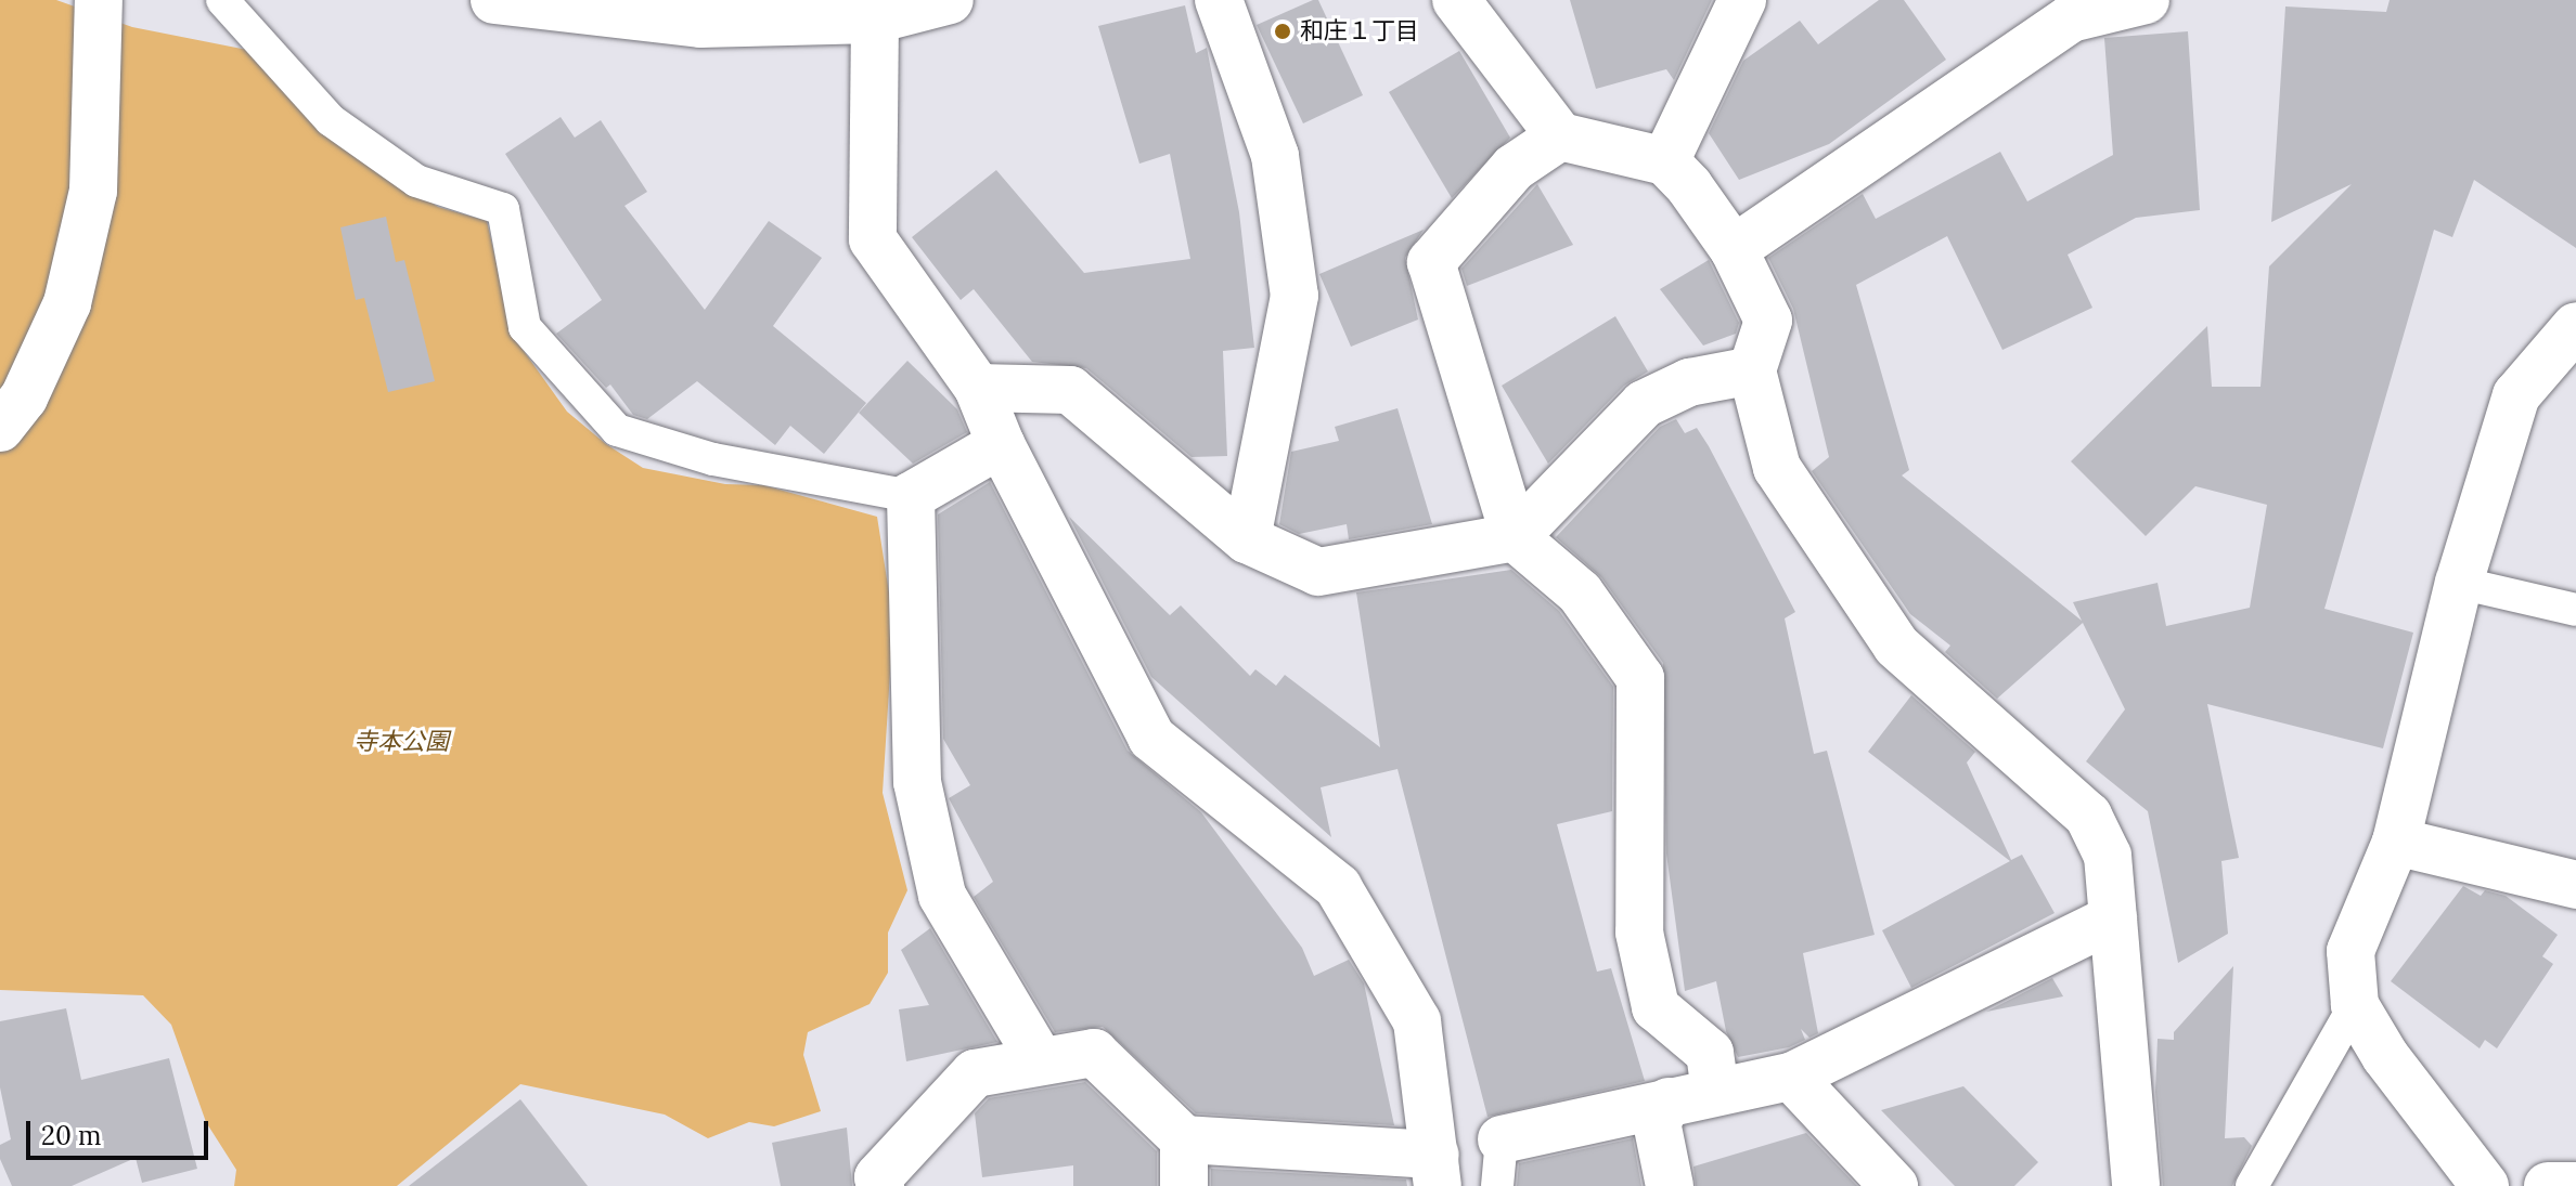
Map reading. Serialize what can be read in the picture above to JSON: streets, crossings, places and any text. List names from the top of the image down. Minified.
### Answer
{"parks":["寺本公園"],"places":["和庄１丁目"],"scale_bar":"20 m"}
